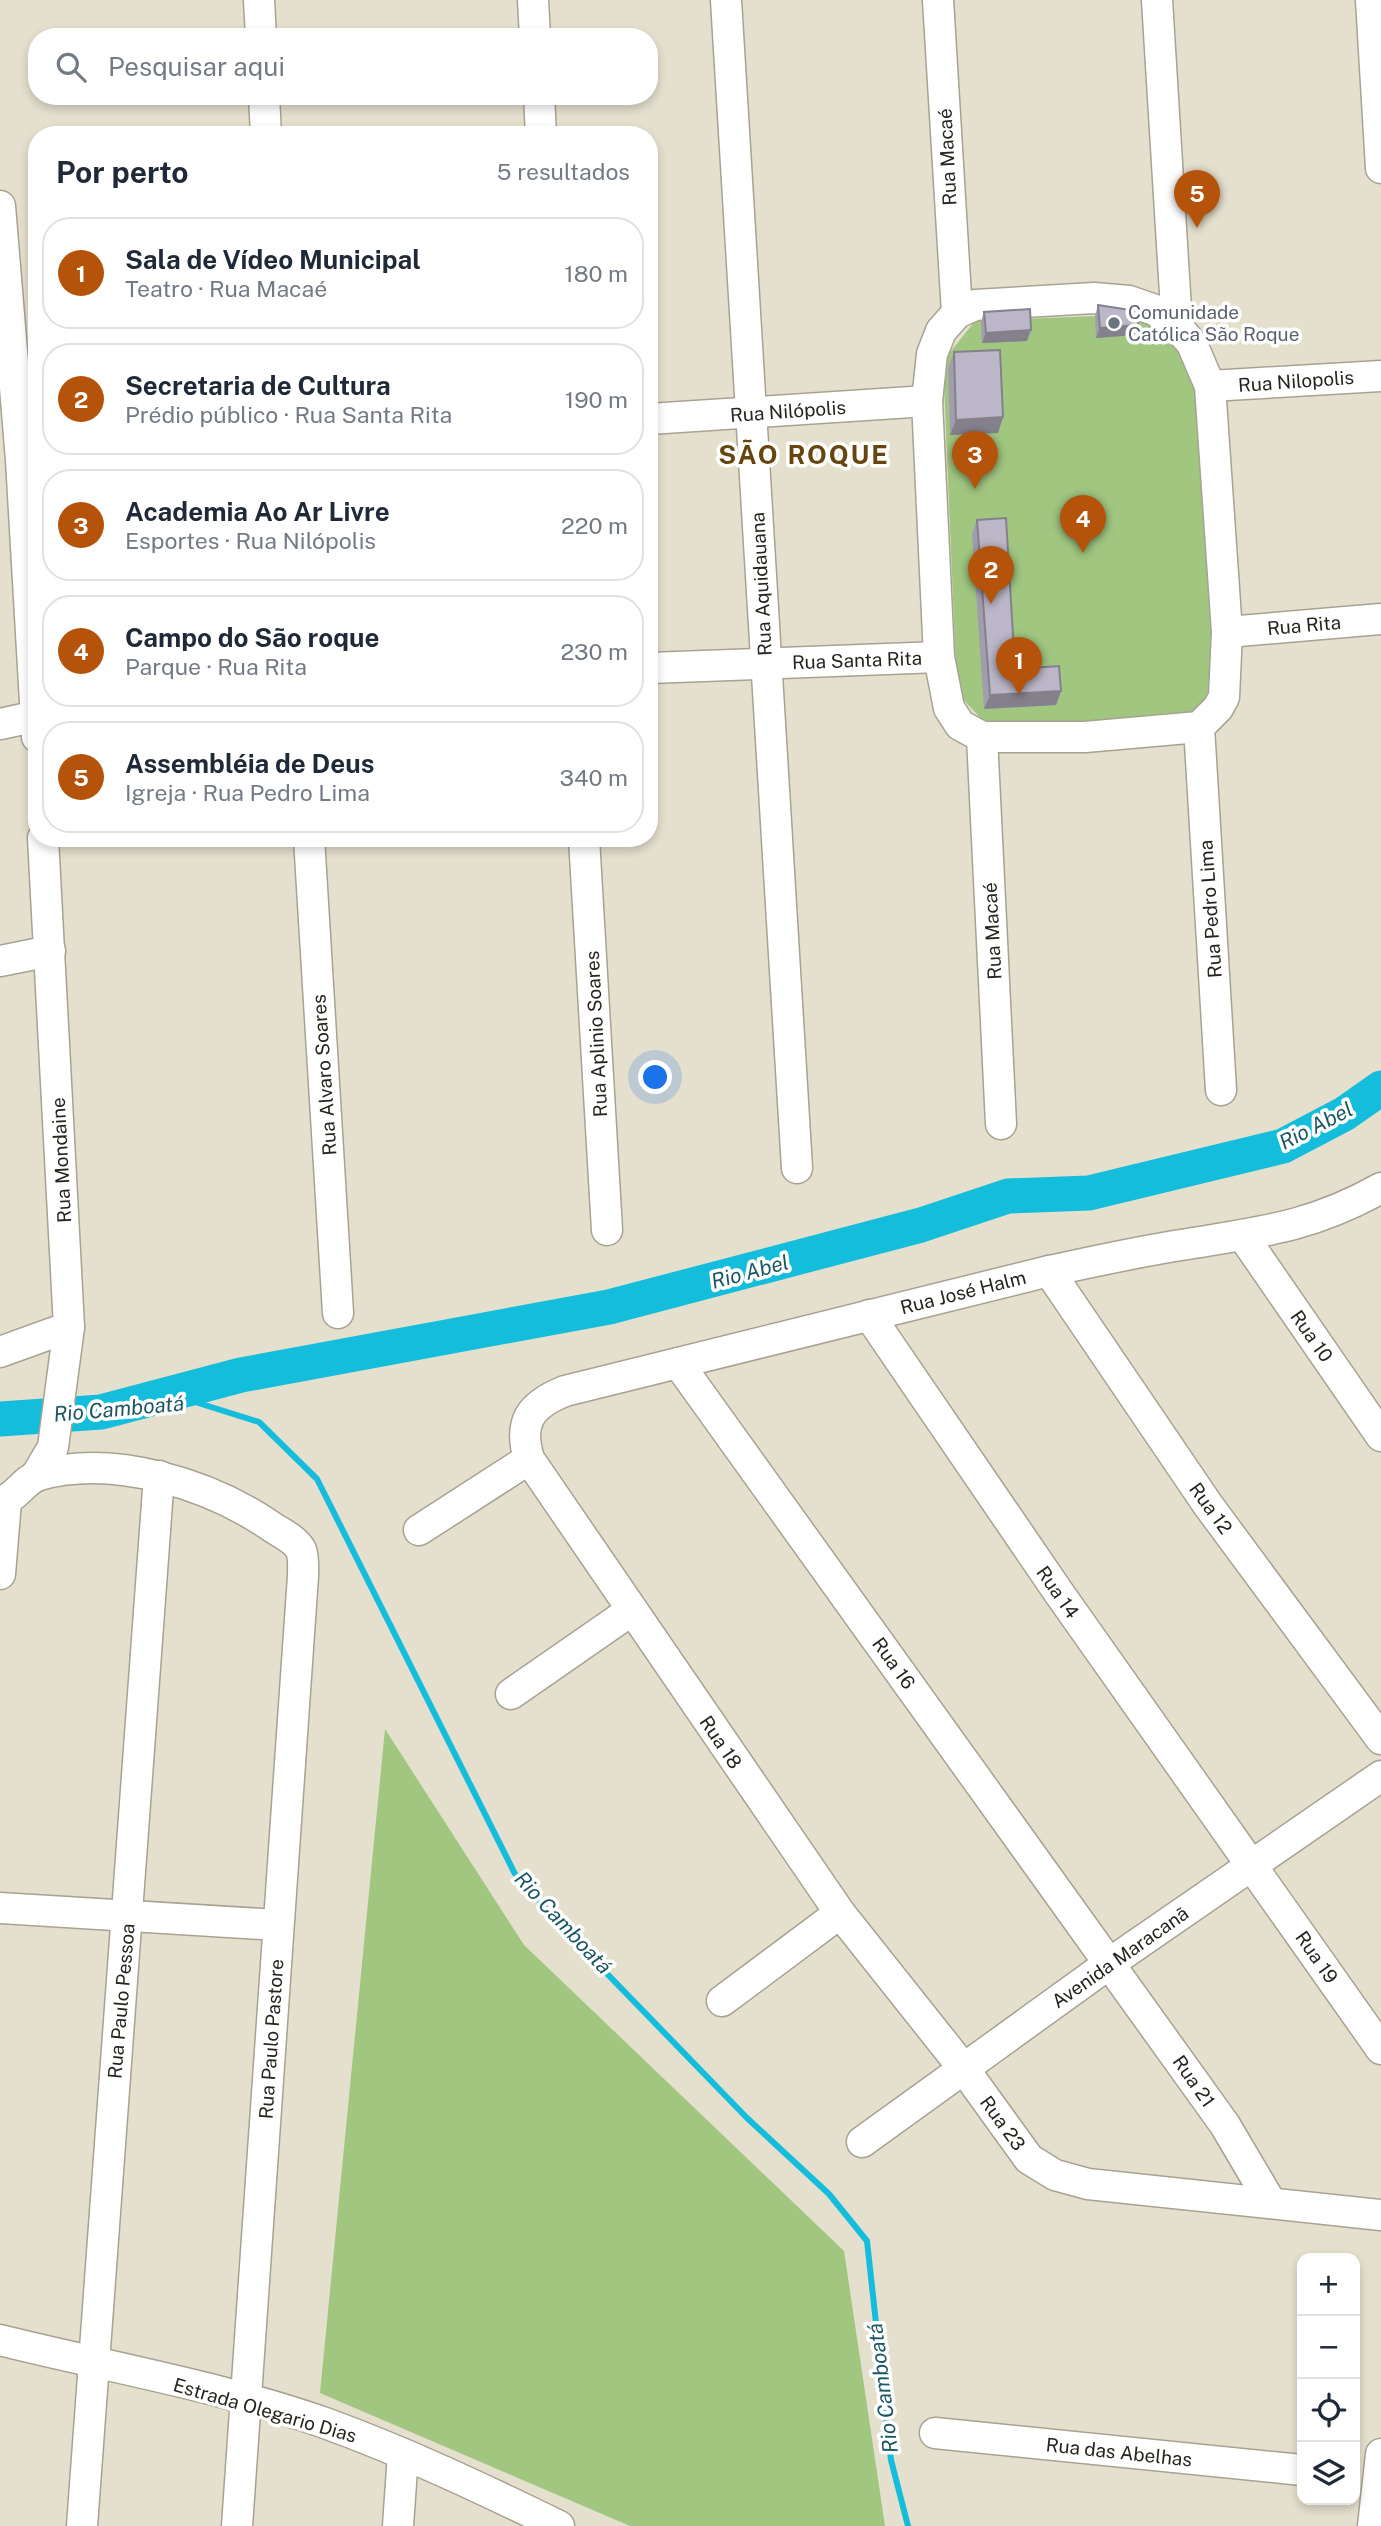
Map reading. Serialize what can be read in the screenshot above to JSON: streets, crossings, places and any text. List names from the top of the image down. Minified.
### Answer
{"streets":{"street":["Rua Macaé","Rua Nilopolis","Rua Nilópolis","Rua Aquidauana","Rua Rita","Rua Santa Rita","Rua Pedro Lima","Rua Aplinio Soares","Rua Alvaro Soares","Rua Mondaine","Rua José Halm","Rua 10","Rua 12","Rua 14","Rua 16","Rua 18","Avenida Maracanã","Rua 19","Rua Paulo Pessoa","Rua Paulo Pastore","Rua 21","Rua 23","Estrada Olegario Dias","Rua das Abelhas"]},"crossings":[["Rua Nilópolis","Rua Aquidauana"],["Rua Aquidauana","Rua Santa Rita"],["Rua José Halm","Rua 10"],["Rua José Halm","Rua 12"],["Rua José Halm","Rua 14"],["Rua José Halm","Rua 16"],["Rua José Halm","Rua 18"],["Rua 14","Avenida Maracanã"],["Rua 14","Rua 19"],["Rua 16","Avenida Maracanã"],["Rua 16","Rua 21"],["Rua 18","Avenida Maracanã"],["Rua 18","Rua 23"],["Avenida Maracanã","Rua 19"],["Avenida Maracanã","Rua 21"],["Avenida Maracanã","Rua 23"],["Rua Paulo Pessoa","Rua Paulo Pastore"],["Rua Paulo Pessoa","Estrada Olegario Dias"],["Rua Paulo Pastore","Estrada Olegario Dias"],["Rua 21","Rua 23"]],"districts":["SÃO ROQUE"],"water":["Rio Abel","Rio Camboatá"],"places":["Comunidade Católica São Roque"],"page":{"search":"Pesquisar aqui","heading":["Por perto","5 resultados"],"pins":["5","3","4","2","1"],"list":[{"mark":"1","name":"Sala de Vídeo Municipal","note":"Teatro · Rua Macaé","value":"180 m"},{"mark":"2","name":"Secretaria de Cultura","note":"Prédio público · Rua Santa Rita","value":"190 m"},{"mark":"3","name":"Academia Ao Ar Livre","note":"Esportes · Rua Nilópolis","value":"220 m"},{"mark":"4","name":"Campo do São roque","note":"Parque · Rua Rita","value":"230 m"},{"mark":"5","name":"Assembléia de Deus","note":"Igreja · Rua Pedro Lima","value":"340 m"}],"map_buttons":["+","−"]}}
